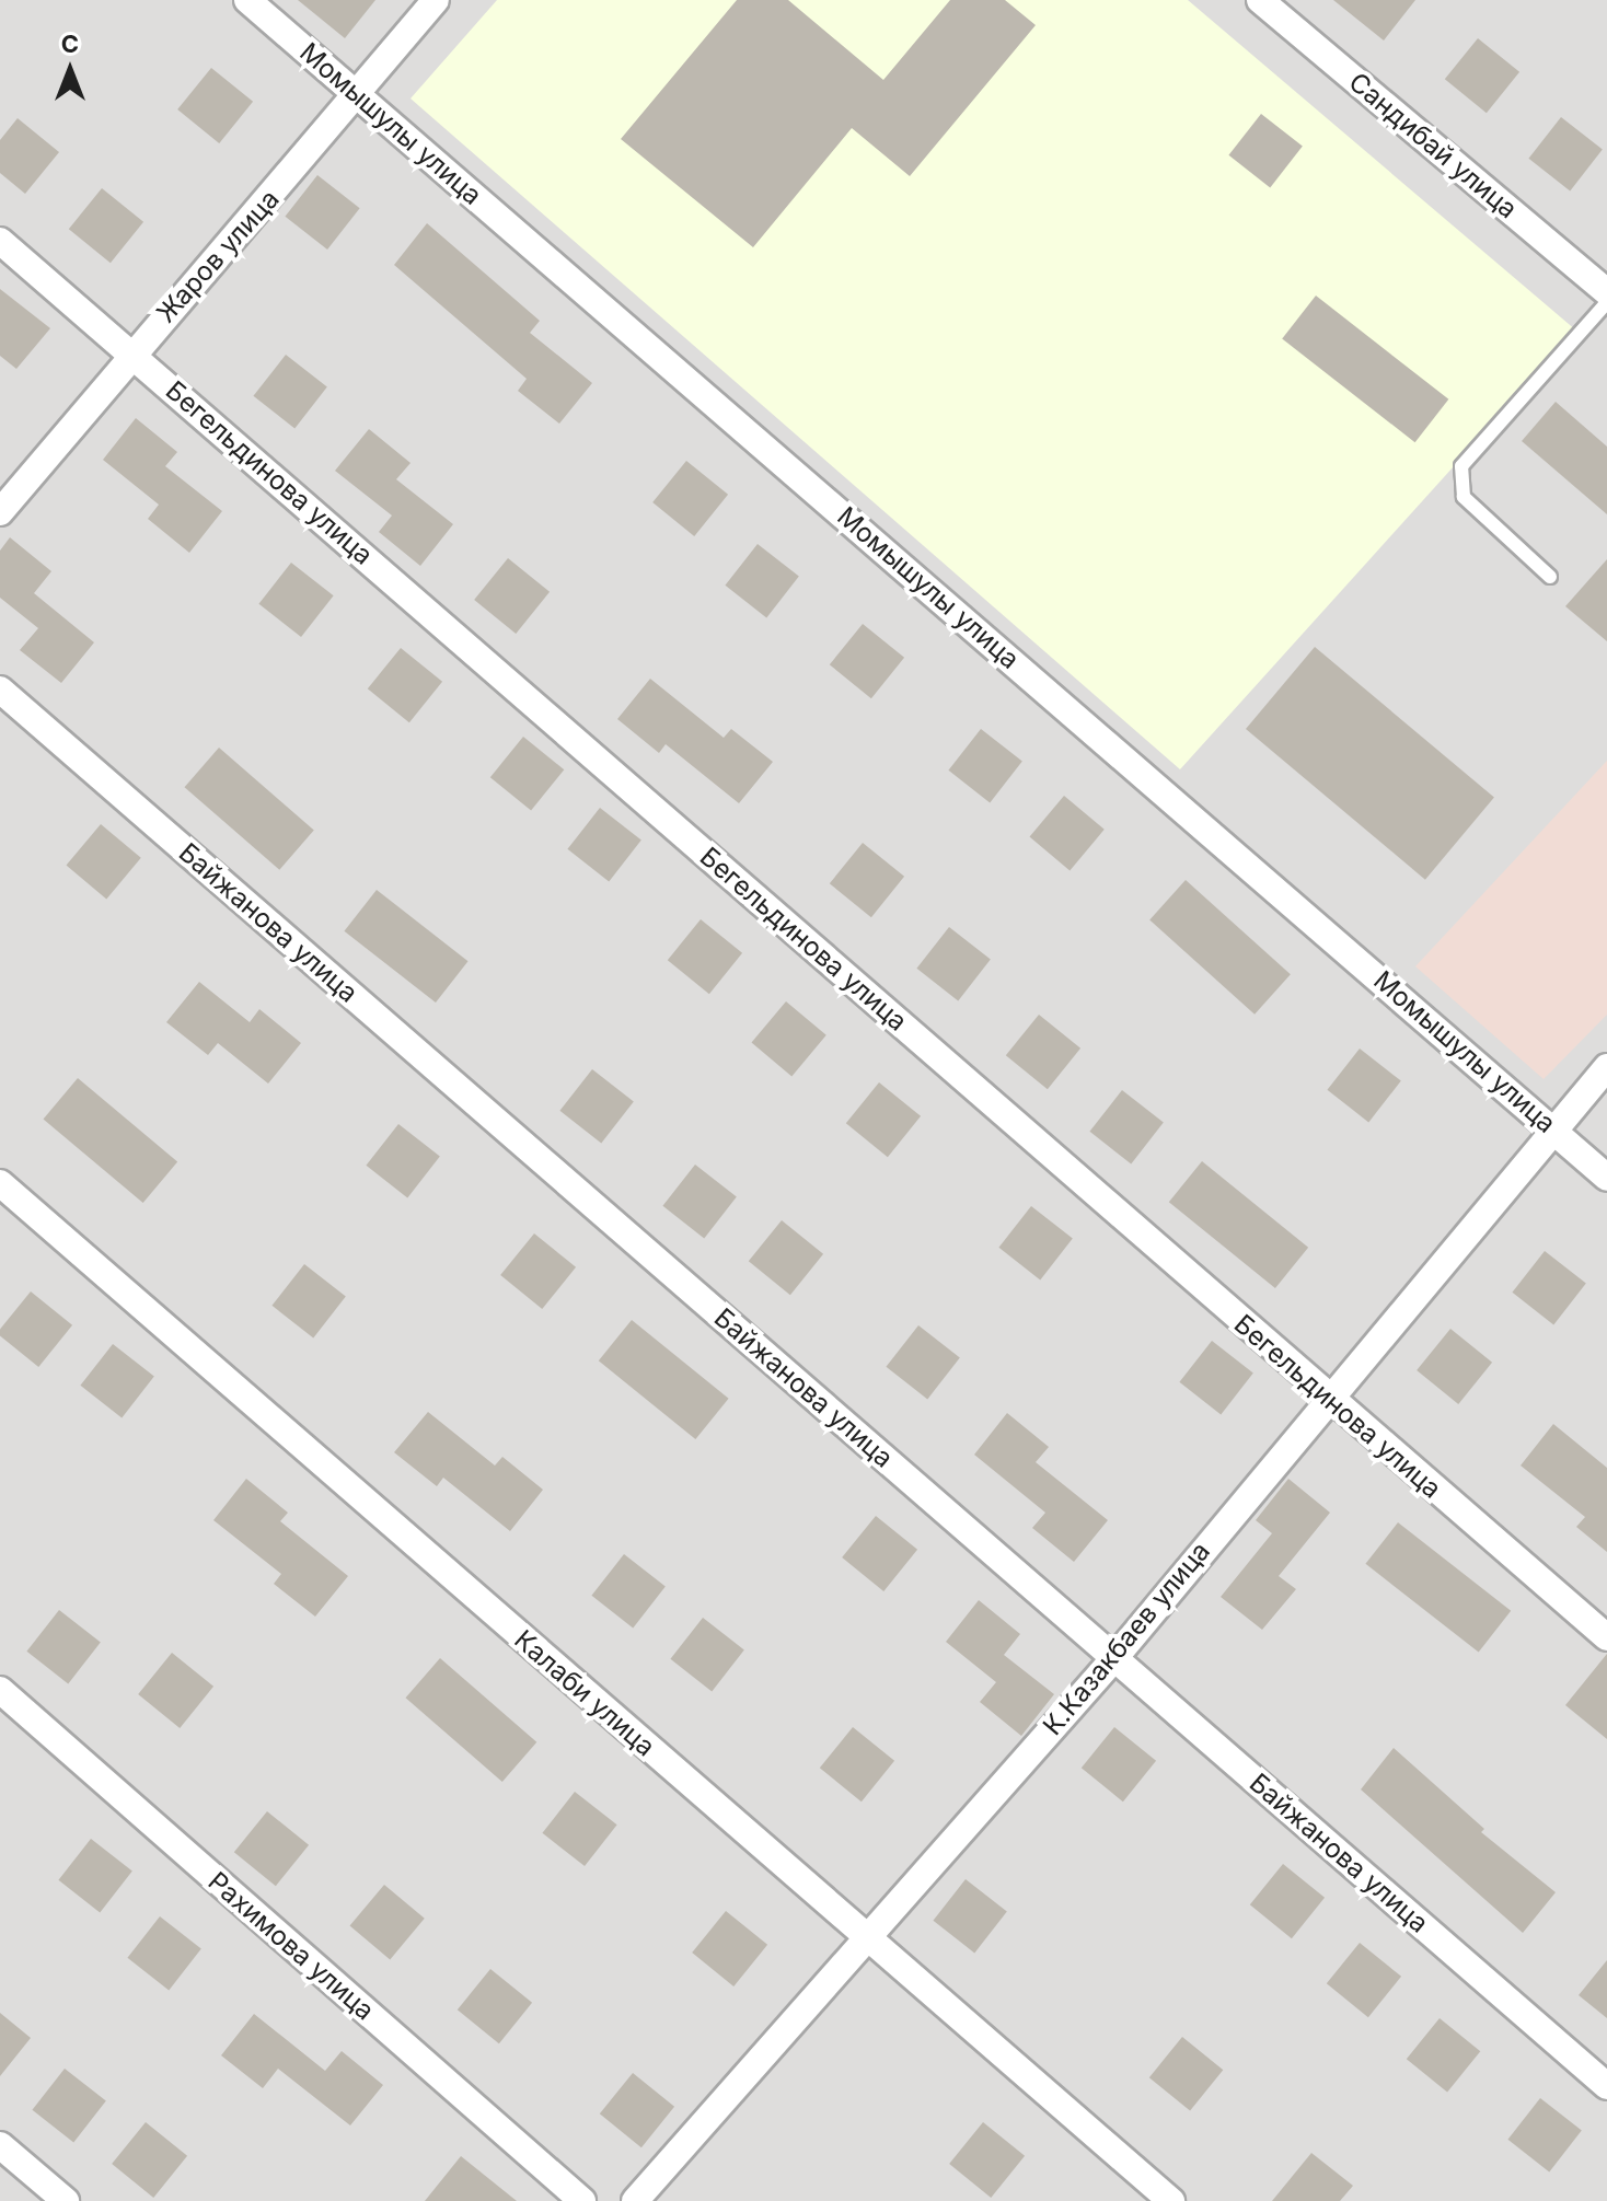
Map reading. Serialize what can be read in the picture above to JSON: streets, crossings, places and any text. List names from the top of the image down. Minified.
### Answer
{"streets":{"street":["Момышулы улица","Сандибай улица","Жаров улица","Бегельдинова улица","Байжанова улица","К.Казакбаев улица","Калаби улица","Рахимова улица"]},"crossings":[["Момышулы улица","Жаров улица"],["Момышулы улица","К.Казакбаев улица"],["Жаров улица","Бегельдинова улица"],["Бегельдинова улица","К.Казакбаев улица"],["Байжанова улица","К.Казакбаев улица"],["К.Казакбаев улица","Калаби улица"]],"north":"top"}
